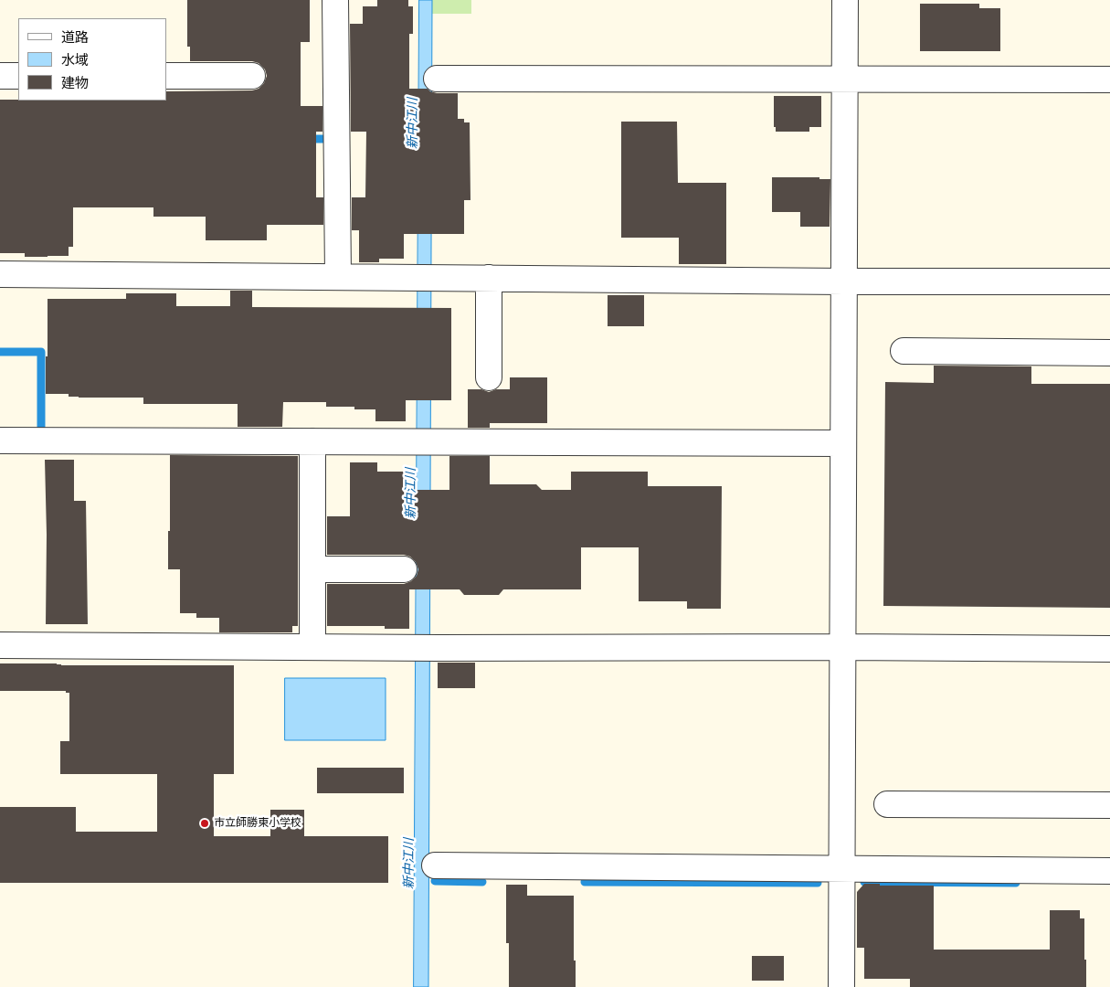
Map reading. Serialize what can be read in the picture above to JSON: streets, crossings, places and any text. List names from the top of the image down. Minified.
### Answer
{"water":["新中江川"],"places":["市立師勝東小学校"],"legend":["道路","水域","建物"]}
